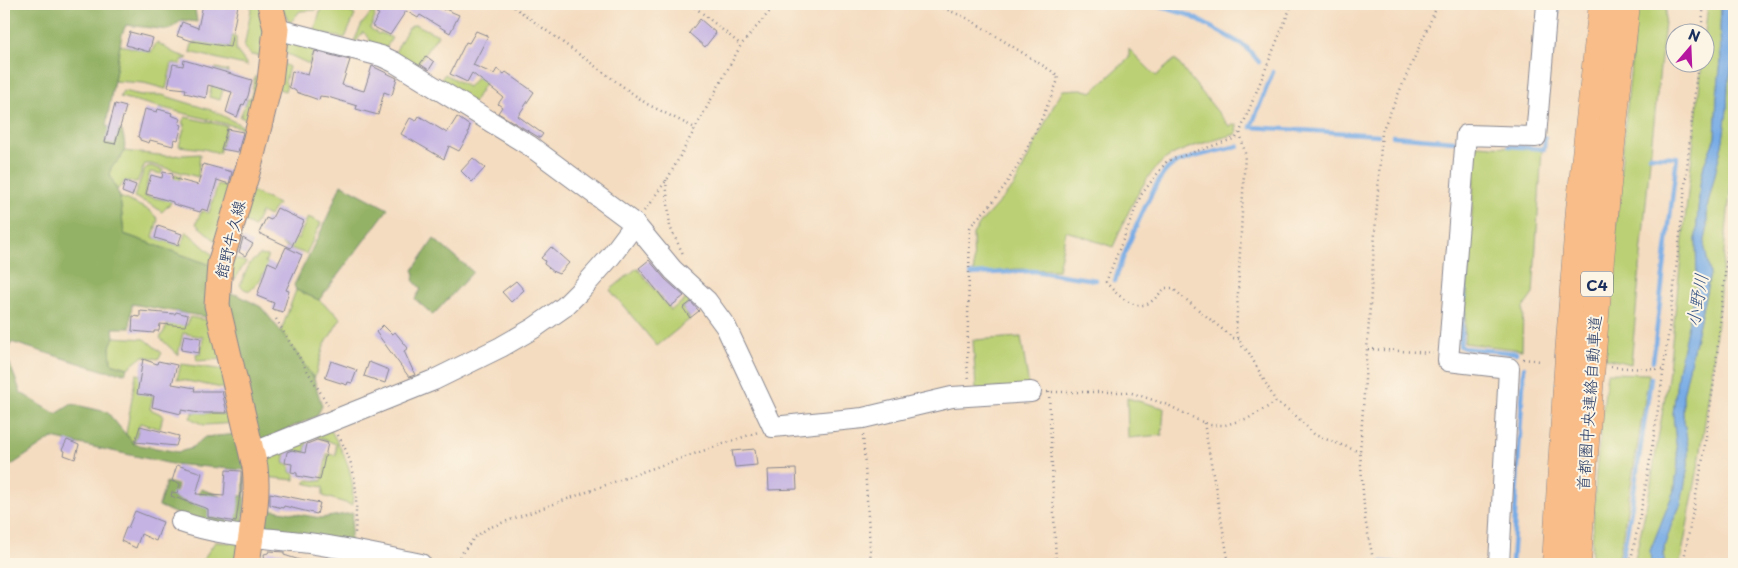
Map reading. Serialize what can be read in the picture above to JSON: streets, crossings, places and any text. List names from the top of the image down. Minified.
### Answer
{"streets":{"highway":["C4","首都圏中央連絡自動車道"],"main road":["館野牛久線"]},"water":["小野川"],"north":"top"}
